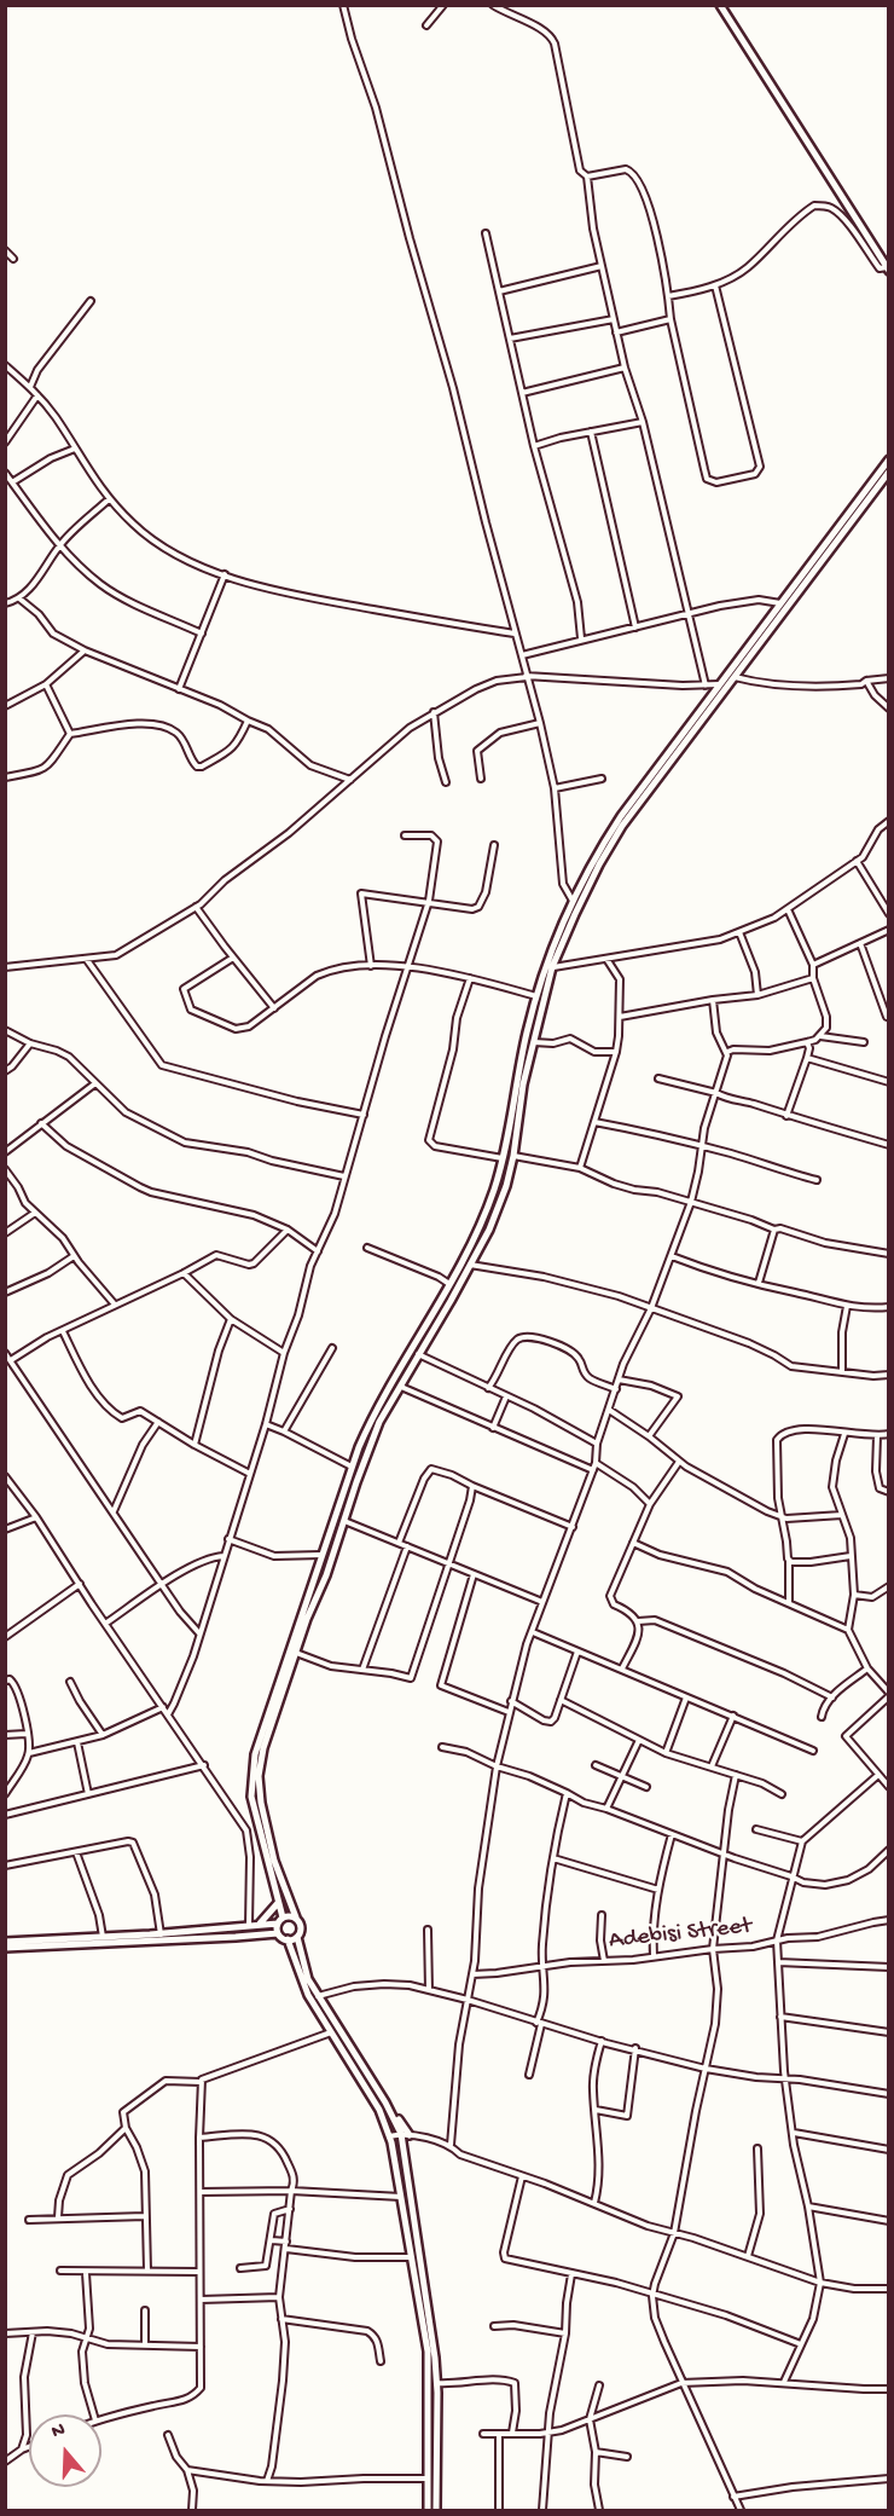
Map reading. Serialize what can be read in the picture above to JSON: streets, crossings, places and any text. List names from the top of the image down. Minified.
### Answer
{"streets":{"street":["Adebisi Street"]},"north":"top"}
